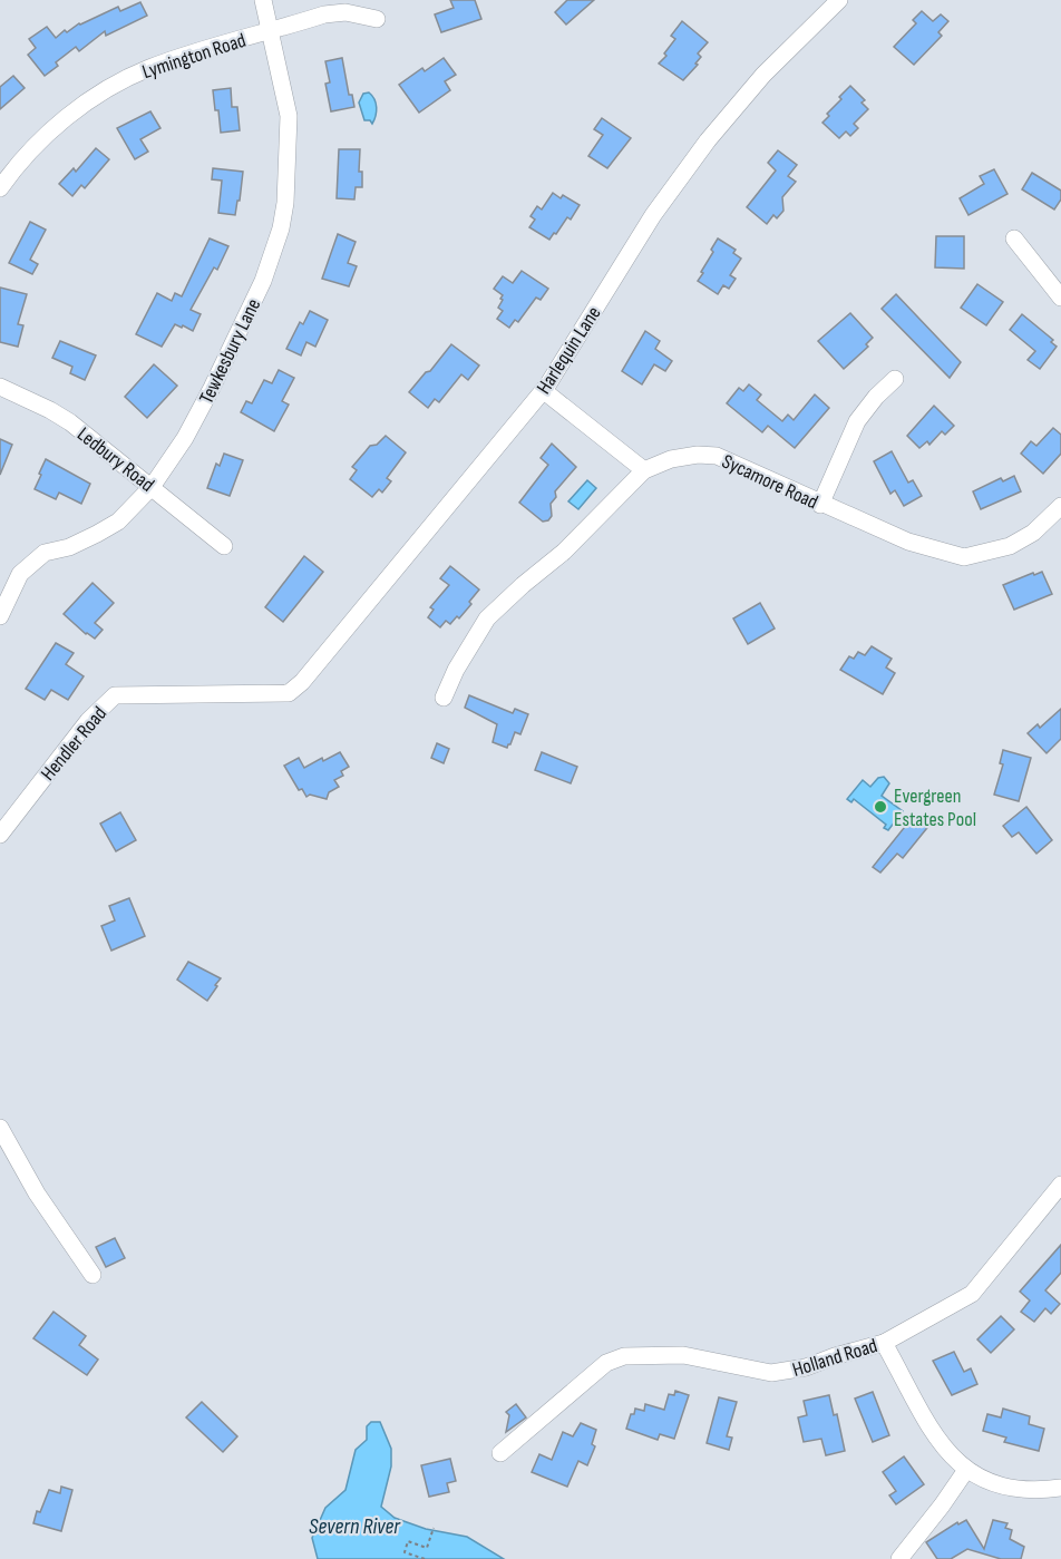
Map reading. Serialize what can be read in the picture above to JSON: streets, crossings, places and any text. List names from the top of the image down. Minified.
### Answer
{"streets":{"street":["Lymington Road","Harlequin Lane","Tewkesbury Lane","Ledbury Road","Sycamore Road","Hendler Road","Holland Road"]},"crossings":[["Lymington Road","Tewkesbury Lane"],["Harlequin Lane","Hendler Road"],["Tewkesbury Lane","Ledbury Road"]],"water":["Severn River"],"places":["Evergreen Estates Pool"]}
